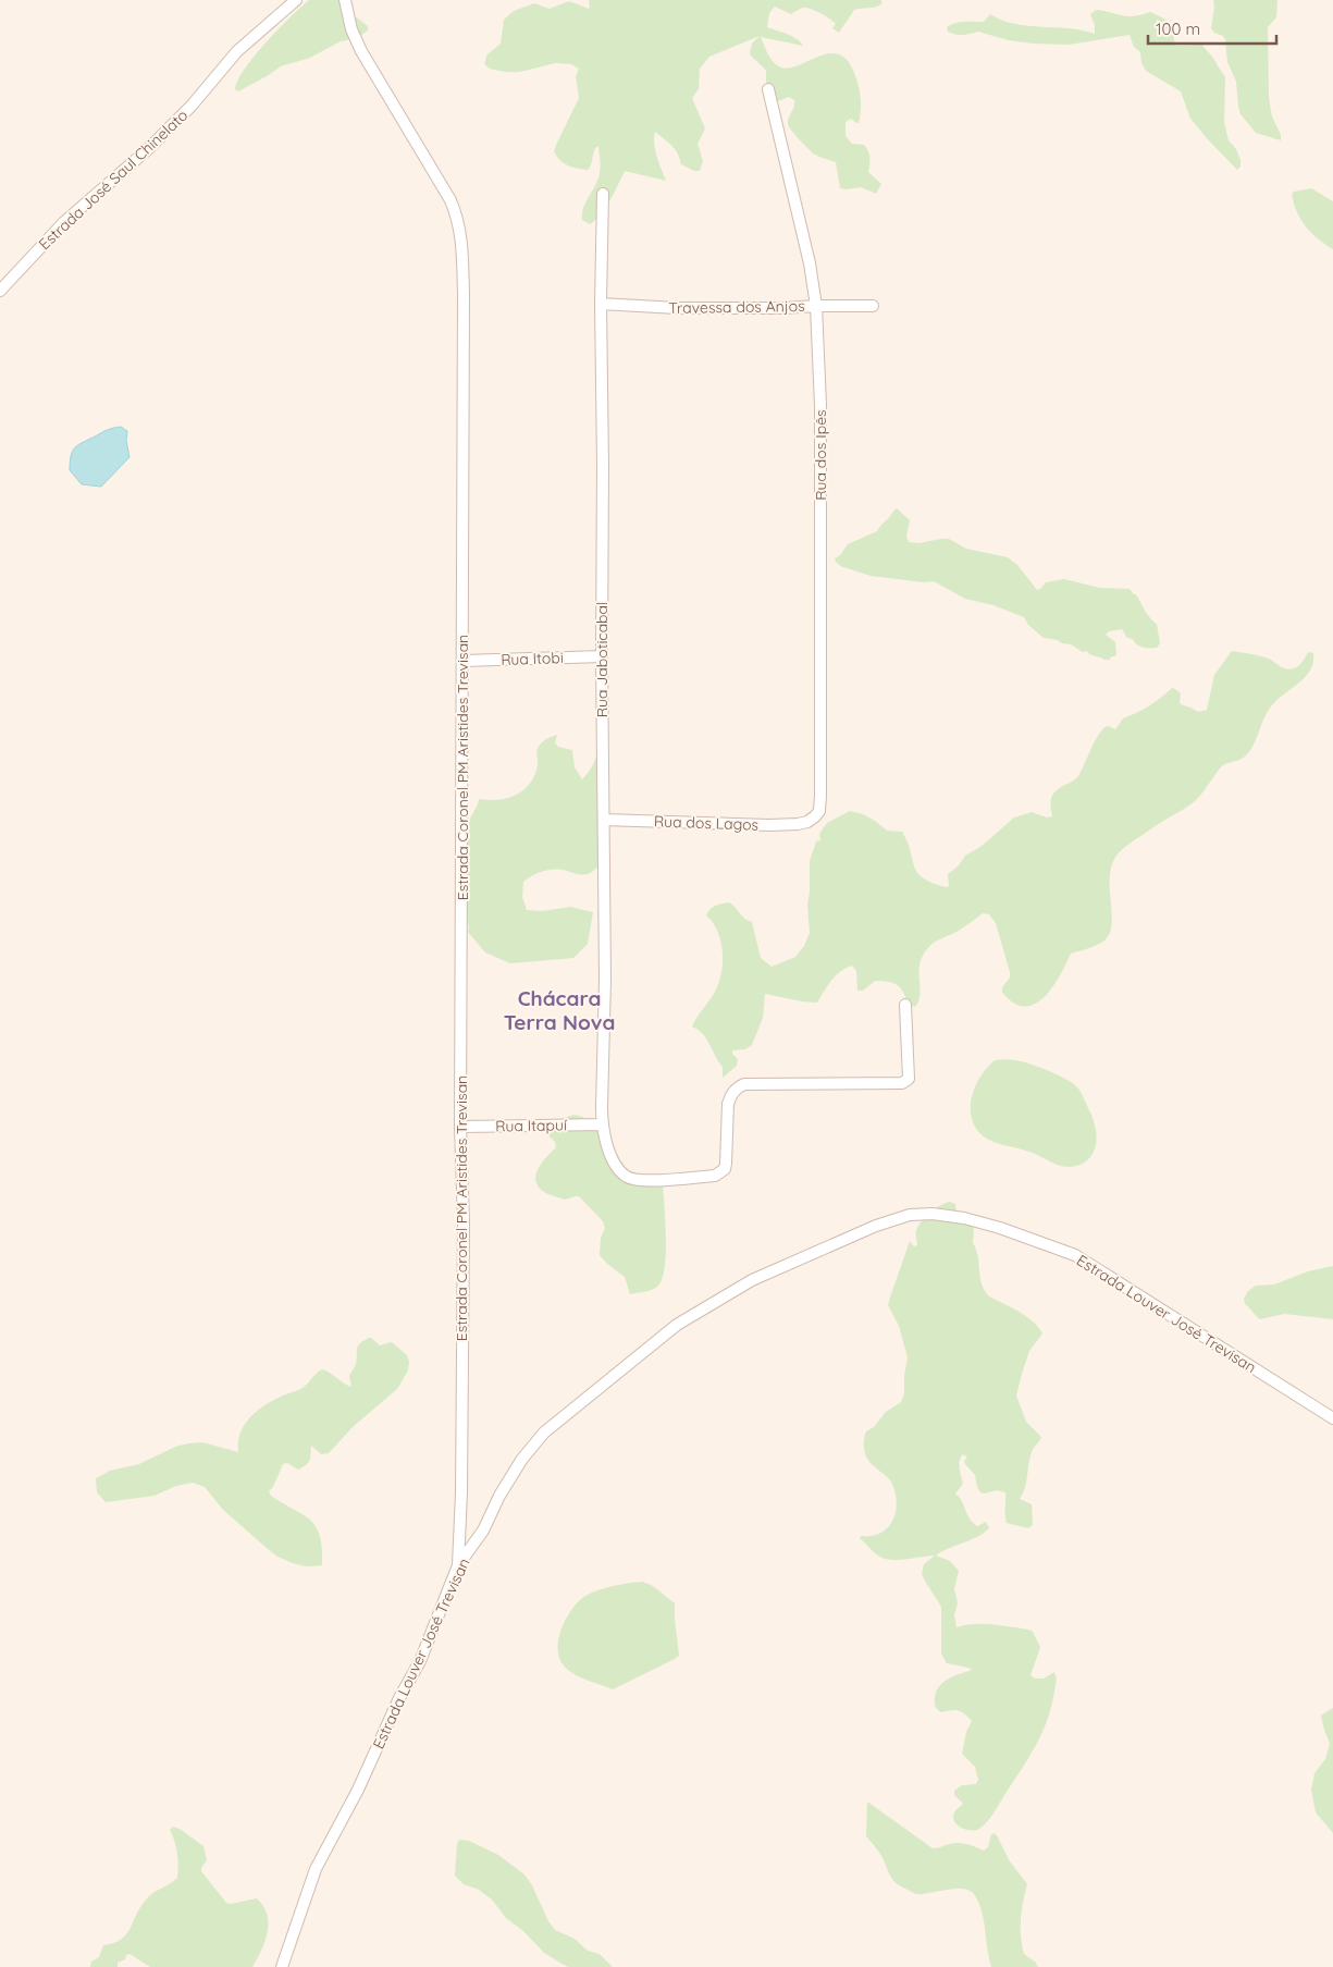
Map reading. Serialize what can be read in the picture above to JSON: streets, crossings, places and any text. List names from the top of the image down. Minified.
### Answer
{"streets":{"street":["Estrada José Saul Chinelato","Travessa dos Anjos","Rua dos Ipês","Rua Itobi","Rua Jaboticabal","Estrada Coronel PM Aristides Trevisan","Rua dos Lagos","Rua Itapuí","Estrada Louver José Trevisan"]},"crossings":[["Travessa dos Anjos","Rua dos Ipês"],["Travessa dos Anjos","Rua Jaboticabal"],["Rua dos Ipês","Rua dos Lagos"],["Rua Itobi","Rua Jaboticabal"],["Rua Itobi","Estrada Coronel PM Aristides Trevisan"],["Rua Jaboticabal","Rua dos Lagos"],["Rua Jaboticabal","Rua Itapuí"],["Estrada Coronel PM Aristides Trevisan","Rua Itapuí"],["Estrada Coronel PM Aristides Trevisan","Estrada Louver José Trevisan"]],"districts":["Chácara Terra Nova"],"scale_bar":"100 m"}
